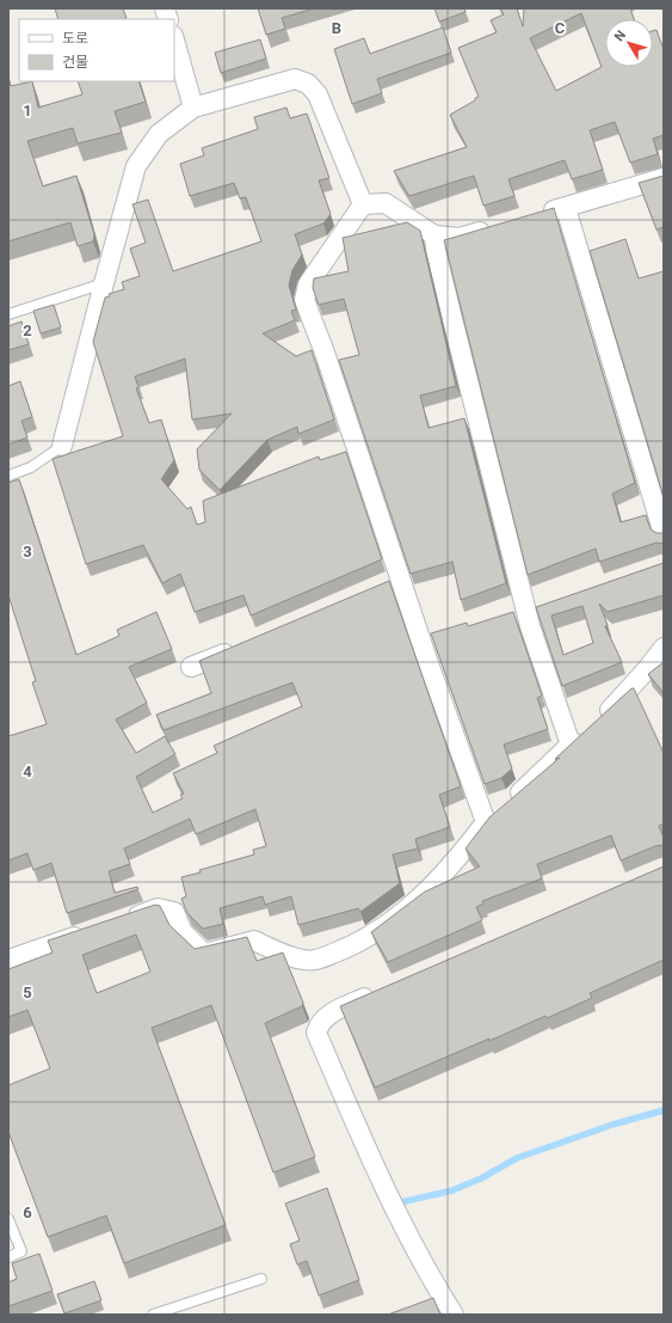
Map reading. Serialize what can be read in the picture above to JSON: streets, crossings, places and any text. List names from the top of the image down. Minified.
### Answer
{"legend":["도로","건물"],"north":"top left","grid":{"columns":["B","C"],"rows":["1","2","3","4","5","6"]}}
